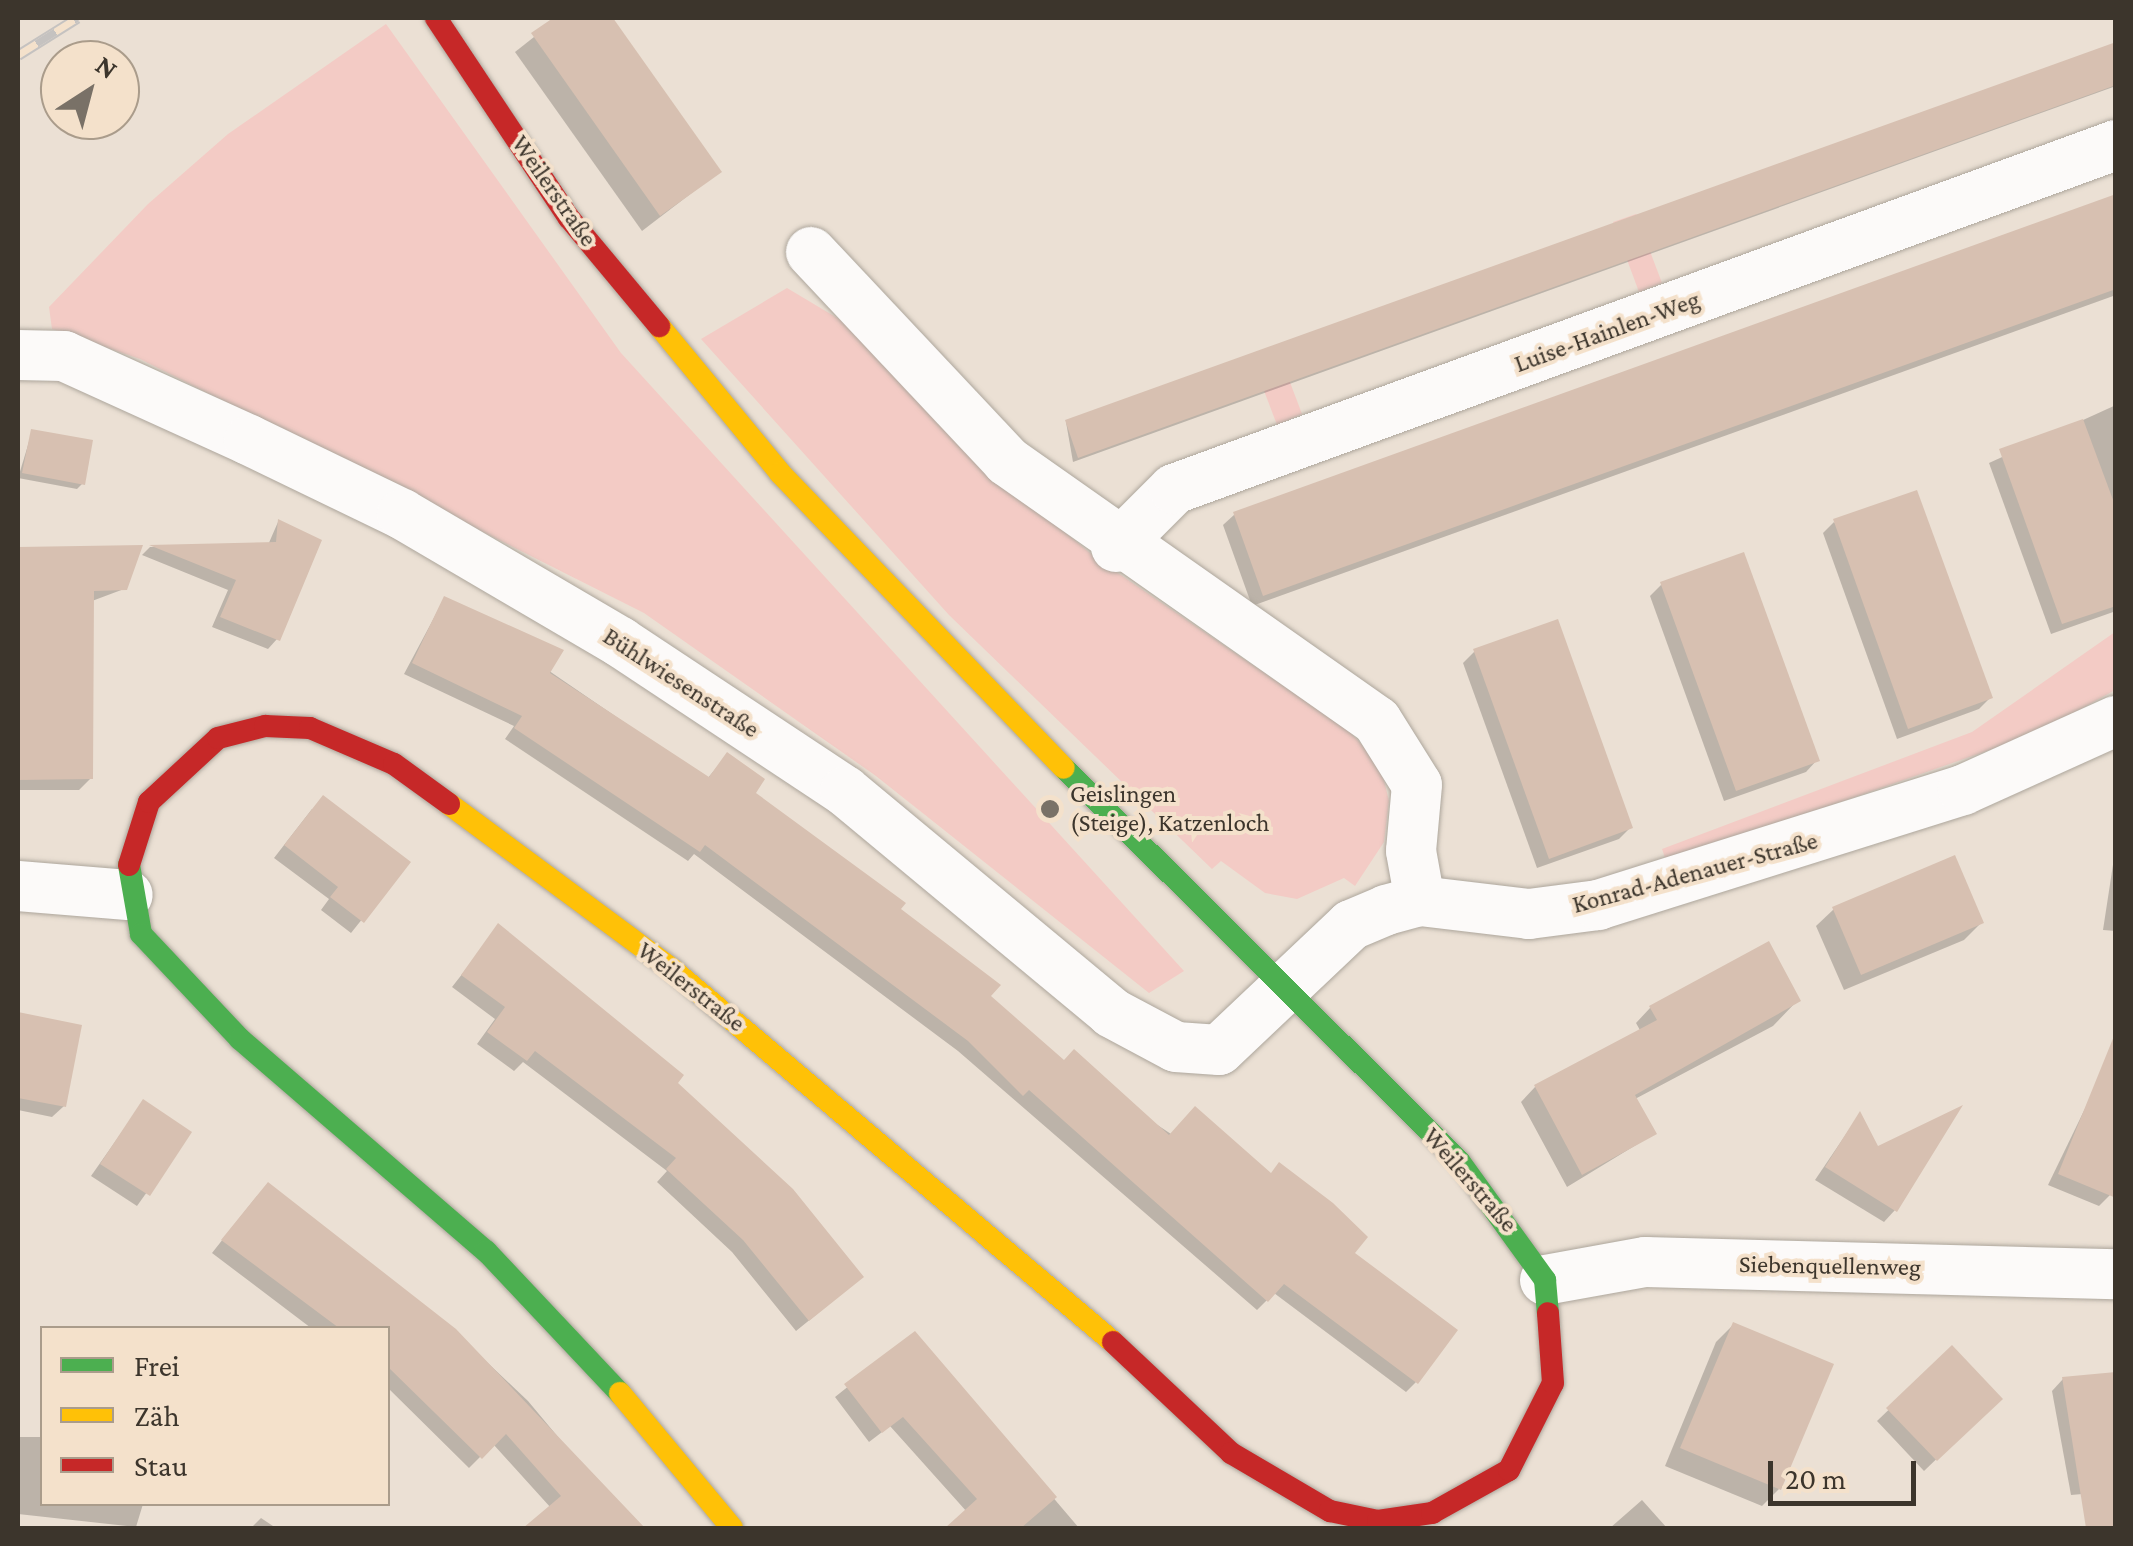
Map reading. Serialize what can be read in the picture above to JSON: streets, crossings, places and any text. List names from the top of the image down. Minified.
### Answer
{"streets":{"street":["Weilerstraße","Luise-Hainlen-Weg","Bühlwiesenstraße","Konrad-Adenauer-Straße","Siebenquellenweg"]},"crossings":[["Weilerstraße","Bühlwiesenstraße"],["Weilerstraße","Konrad-Adenauer-Straße"],["Weilerstraße","Siebenquellenweg"],["Bühlwiesenstraße","Konrad-Adenauer-Straße"]],"places":["Geislingen (Steige), Katzenloch"],"legend":["Frei","Zäh","Stau"],"scale_bar":"20 m","north":"top right"}
